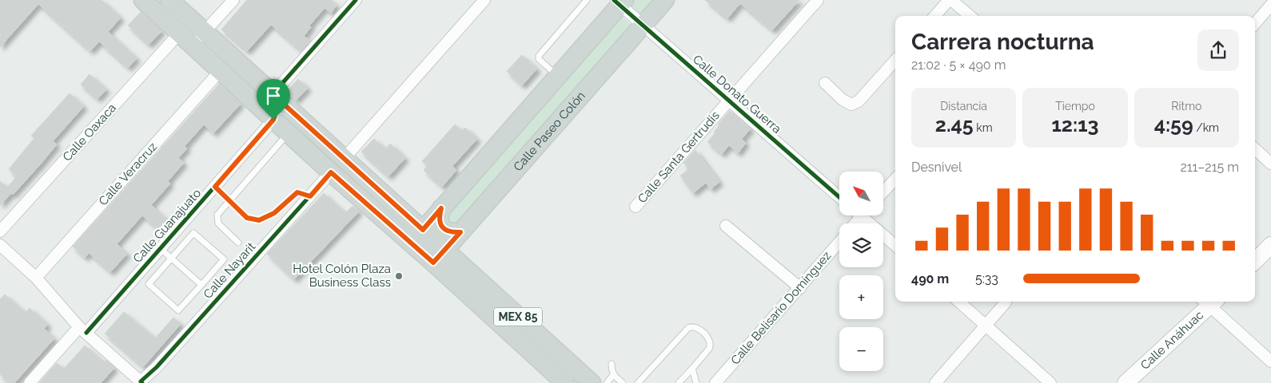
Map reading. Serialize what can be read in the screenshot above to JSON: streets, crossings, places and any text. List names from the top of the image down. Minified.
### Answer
{"streets":{"main road":["Calle Paseo Colón","MEX 85"],"street":["Calle Donato Guerra","Calle Oaxaca","Calle Santa Gertrudis","Calle Veracruz","Calle Guanajuato","Calle Nayarit","Calle Belisario Domínguez","Calle Anáhuac"]},"crossings":[["Calle Donato Guerra","Calle Paseo Colón"],["Calle Donato Guerra","Calle Santa Gertrudis"],["Calle Paseo Colón","MEX 85"],["Calle Oaxaca","MEX 85"],["Calle Veracruz","MEX 85"],["Calle Guanajuato","MEX 85"],["Calle Nayarit","MEX 85"]],"places":["Hotel Colón Plaza Business Class"],"north":"top left","page":{"heading":["Carrera nocturna","21:02 · 5 × 490 m"],"stats":[["Distancia","2.45 km"],["Tiempo","12:13"],["Ritmo","4:59 /km"]],"chart":["Desnivel","211–215 m"],"map_buttons":["+","−"],"list":[{"name":"490 m","note":"5:33"}]}}
